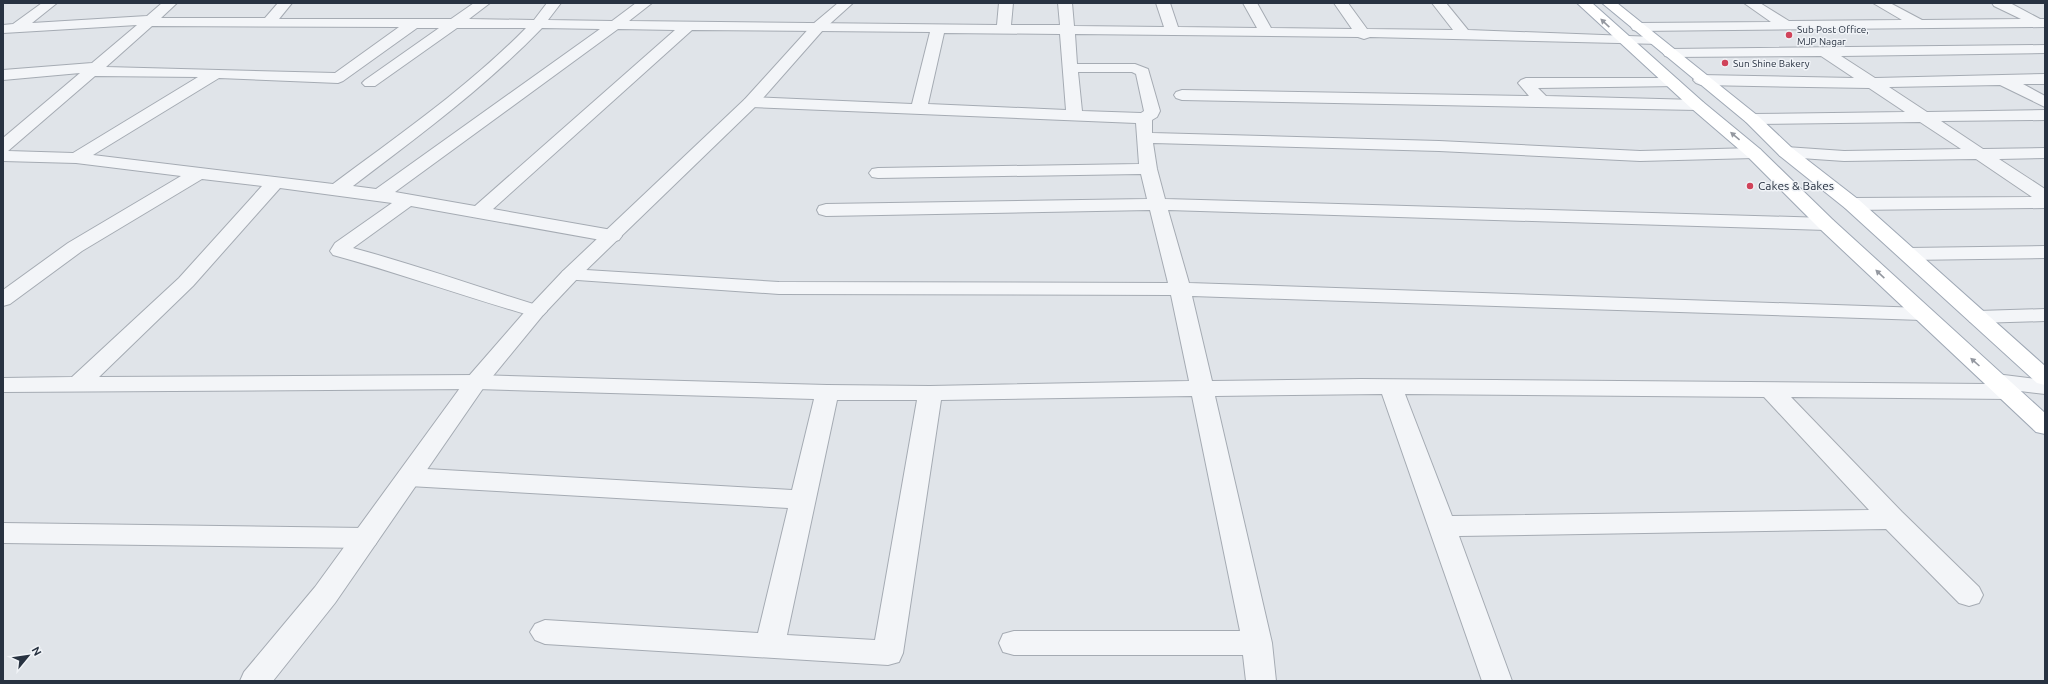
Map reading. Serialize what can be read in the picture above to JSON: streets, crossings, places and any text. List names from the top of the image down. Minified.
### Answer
{"places":["Sub Post Office, MJP Nagar","Sun Shine Bakery","Cakes & Bakes"],"north":"top right"}
